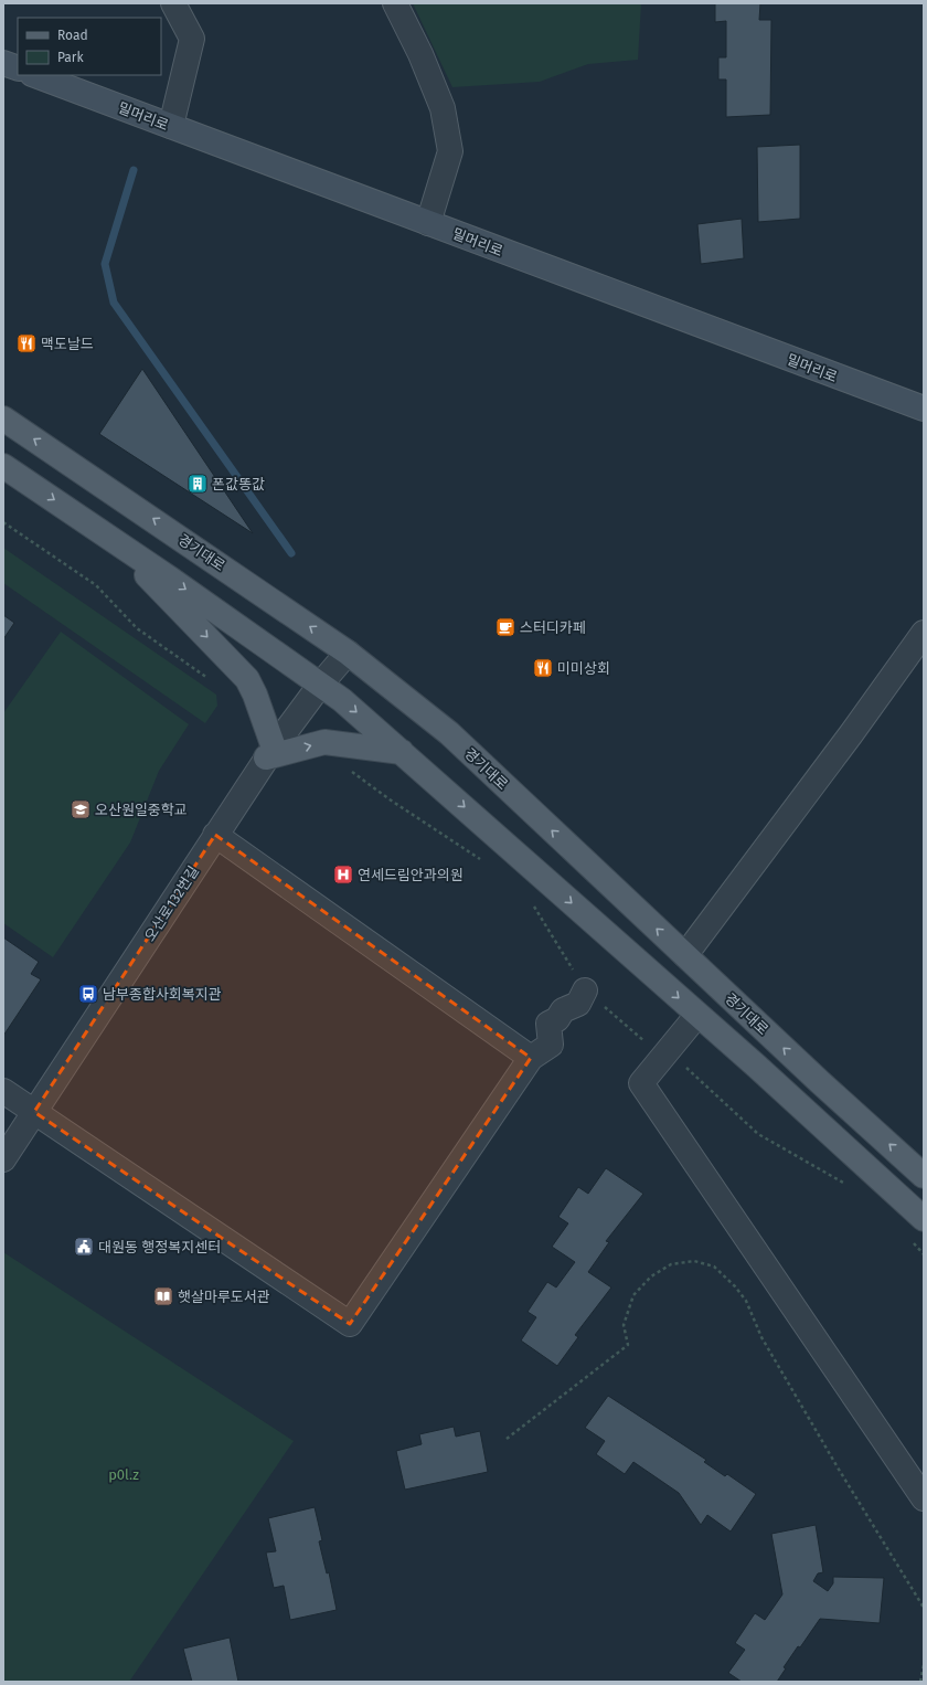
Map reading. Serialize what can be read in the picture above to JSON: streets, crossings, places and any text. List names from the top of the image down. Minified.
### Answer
{"streets":{"main road":["밀머리로","경기대로"],"street":["오산로132번길"]},"crossings":[["경기대로","오산로132번길"]],"parks":["p0l.z"],"places":{"restaurant":["맥도날드","미미상회"],"building":["폰값똥값"],"cafe":["스터디카페"],"school or university":["오산원일중학교"],"hospital":["연세드림안과의원"],"bus stop":["남부종합사회복지관"],"public building":["대원동 행정복지센터"],"library":["햇살마루도서관"]},"legend":["Road","Park"]}
